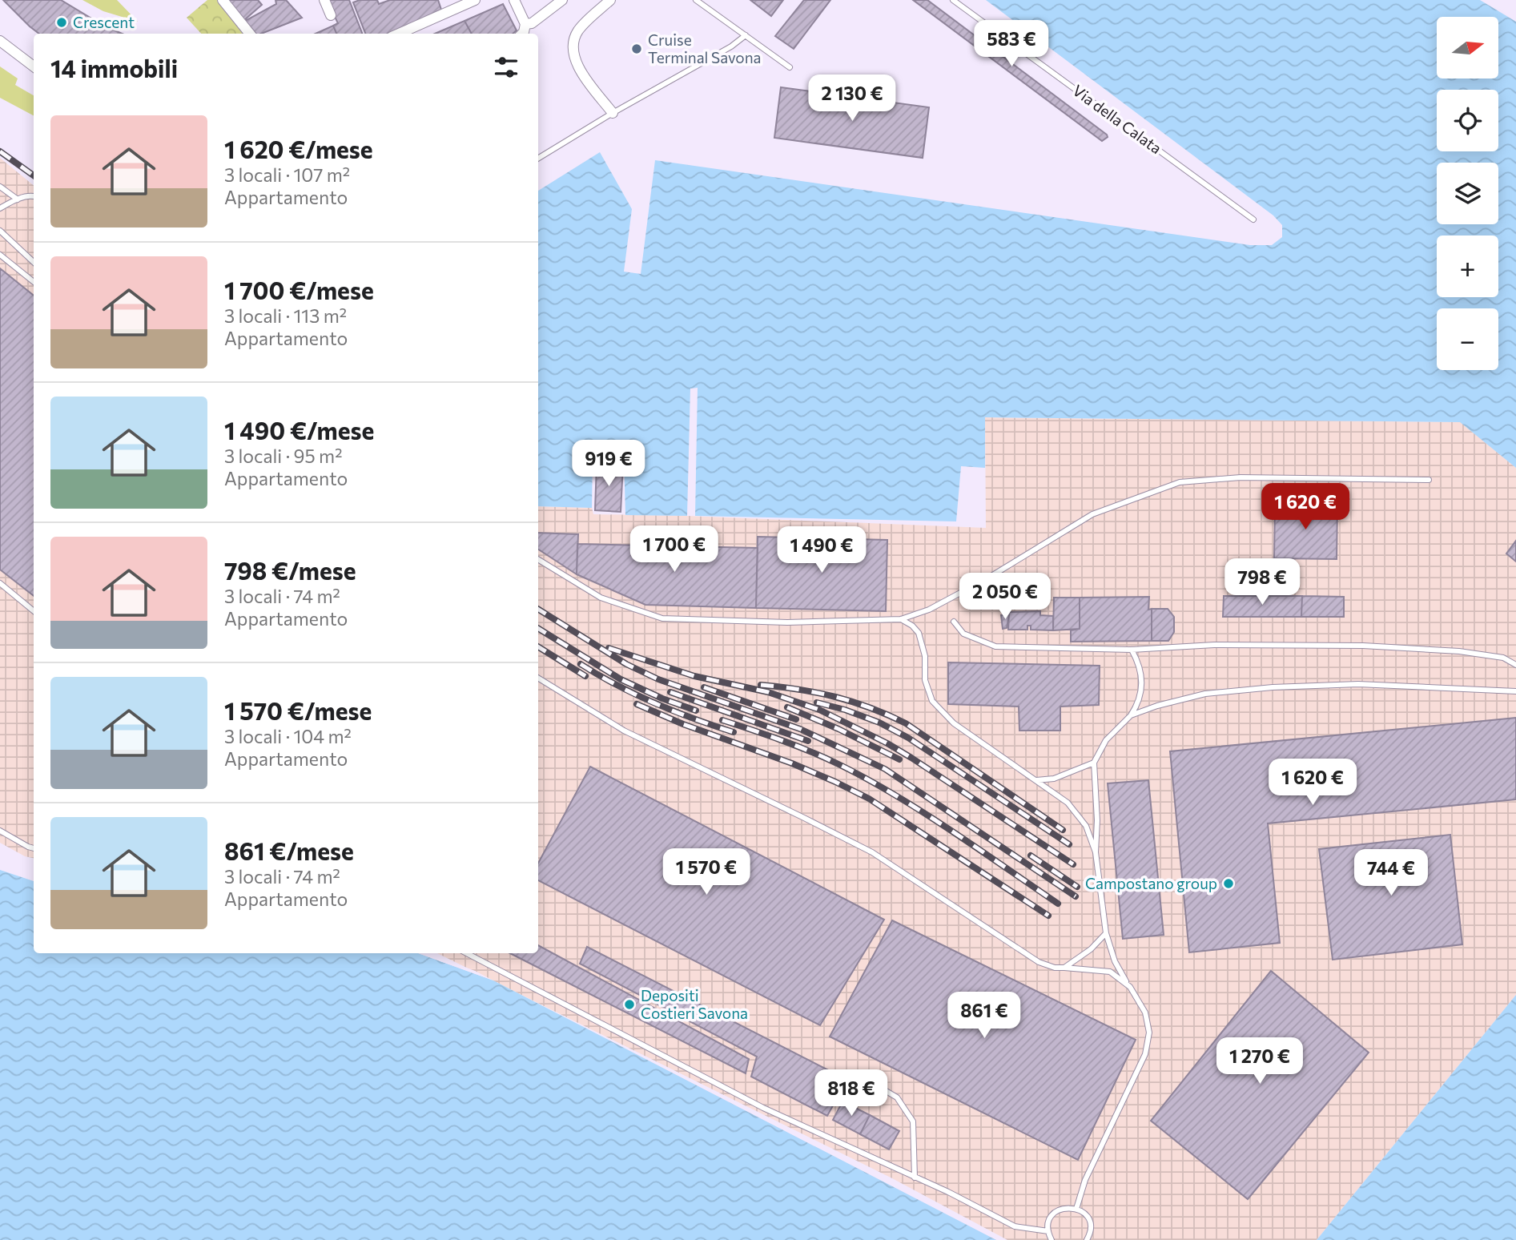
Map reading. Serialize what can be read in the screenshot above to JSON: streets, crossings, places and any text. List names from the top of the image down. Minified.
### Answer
{"streets":{"lane":["Via della Calata"]},"places":["Crescent","Cruise Terminal Savona","Campostano group","Depositi Costieri Savona"],"north":"right","page":{"map_buttons":["+","−"],"price":["583 €","2 130 €","919 €","1 620 €","1 700 €","1 490 €","798 €","2 050 €","1 620 €","1 570 €","744 €","861 €","1 270 €","818 €"],"heading":"14 immobili","list":[{"name":"1 620 €/mese","note":"3 locali · 107 m² · Appartamento"},{"name":"1 700 €/mese","note":"3 locali · 113 m² · Appartamento"},{"name":"1 490 €/mese","note":"3 locali · 95 m² · Appartamento"},{"name":"798 €/mese","note":"3 locali · 74 m² · Appartamento"},{"name":"1 570 €/mese","note":"3 locali · 104 m² · Appartamento"},{"name":"861 €/mese","note":"3 locali · 74 m² · Appartamento"}]}}
